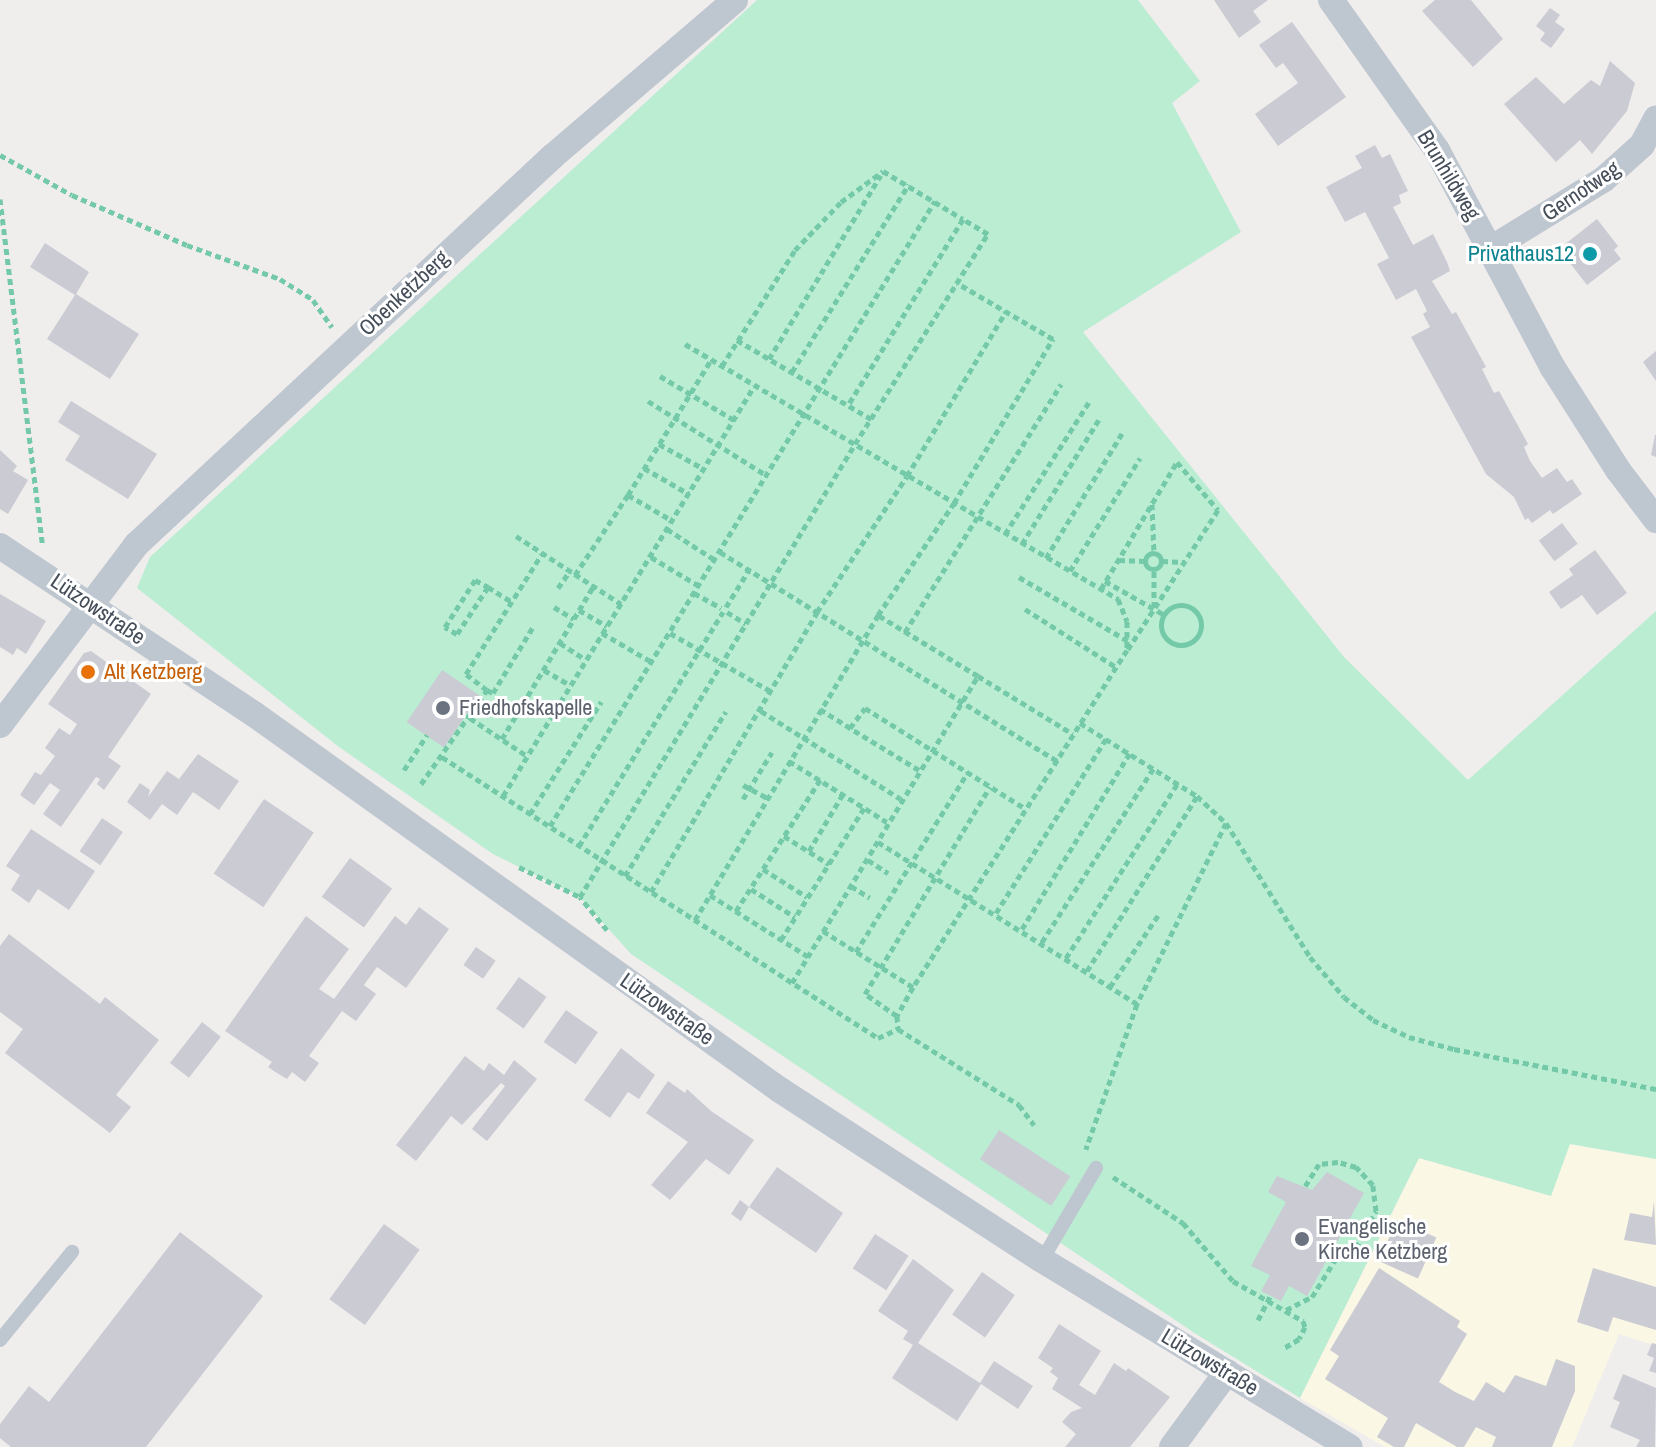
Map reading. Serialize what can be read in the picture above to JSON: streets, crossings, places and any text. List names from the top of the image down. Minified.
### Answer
{"streets":{"street":["Brunhildweg","Gernotweg","Obenketzberg","Lützowstraße"]},"crossings":[["Brunhildweg","Gernotweg"],["Obenketzberg","Lützowstraße"]],"places":["Privathaus12","Alt Ketzberg","Friedhofskapelle","Evangelische Kirche Ketzberg"]}
